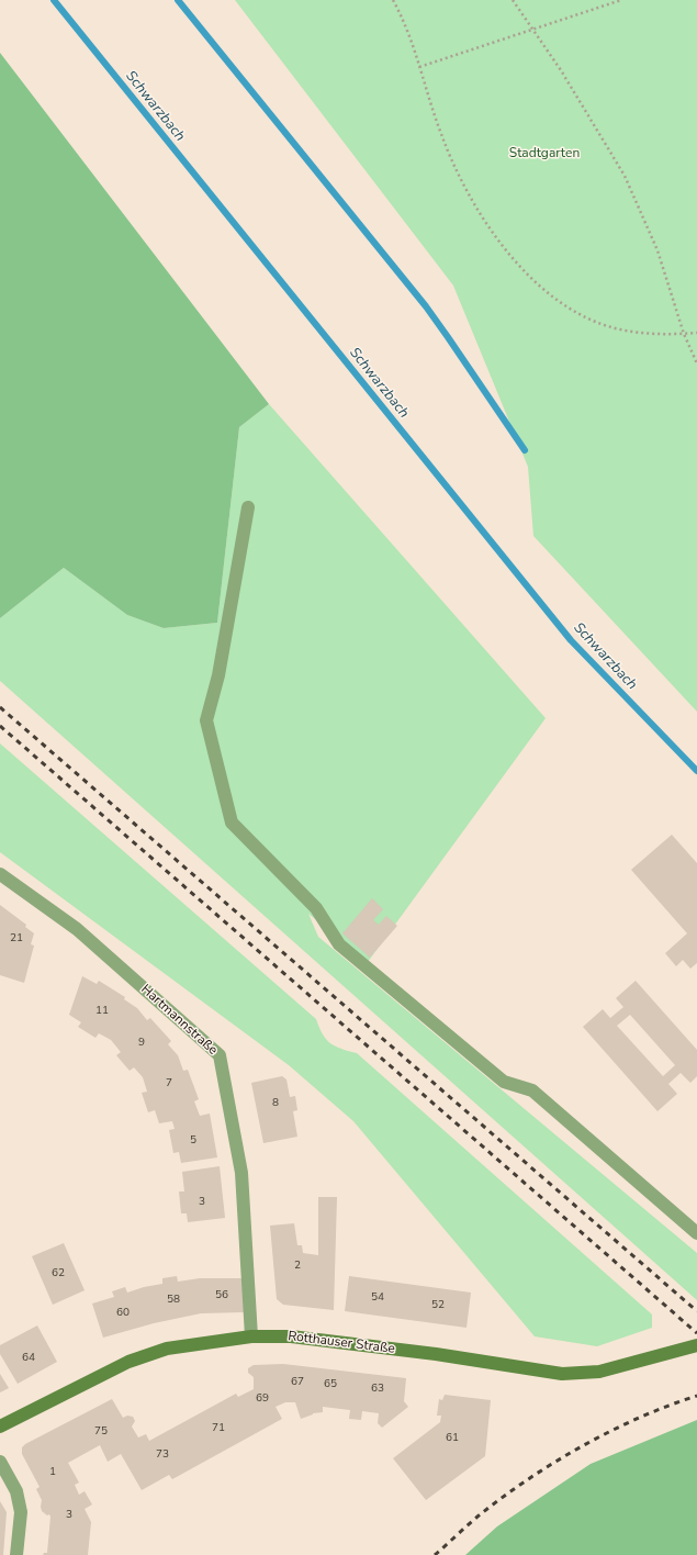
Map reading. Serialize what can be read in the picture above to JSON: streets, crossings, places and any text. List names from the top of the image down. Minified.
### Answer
{"streets":{"main road":["Rotthauser Straße"],"street":["Hartmannstraße"]},"crossings":[["Hartmannstraße","Rotthauser Straße"]],"water":["Schwarzbach"],"parks":["Stadtgarten"],"house_numbers":["21","11","9","7","8","5","3","2","62","56","54","58","52","60","64","67","65","63","69","71","75","61","73","1","3"]}
